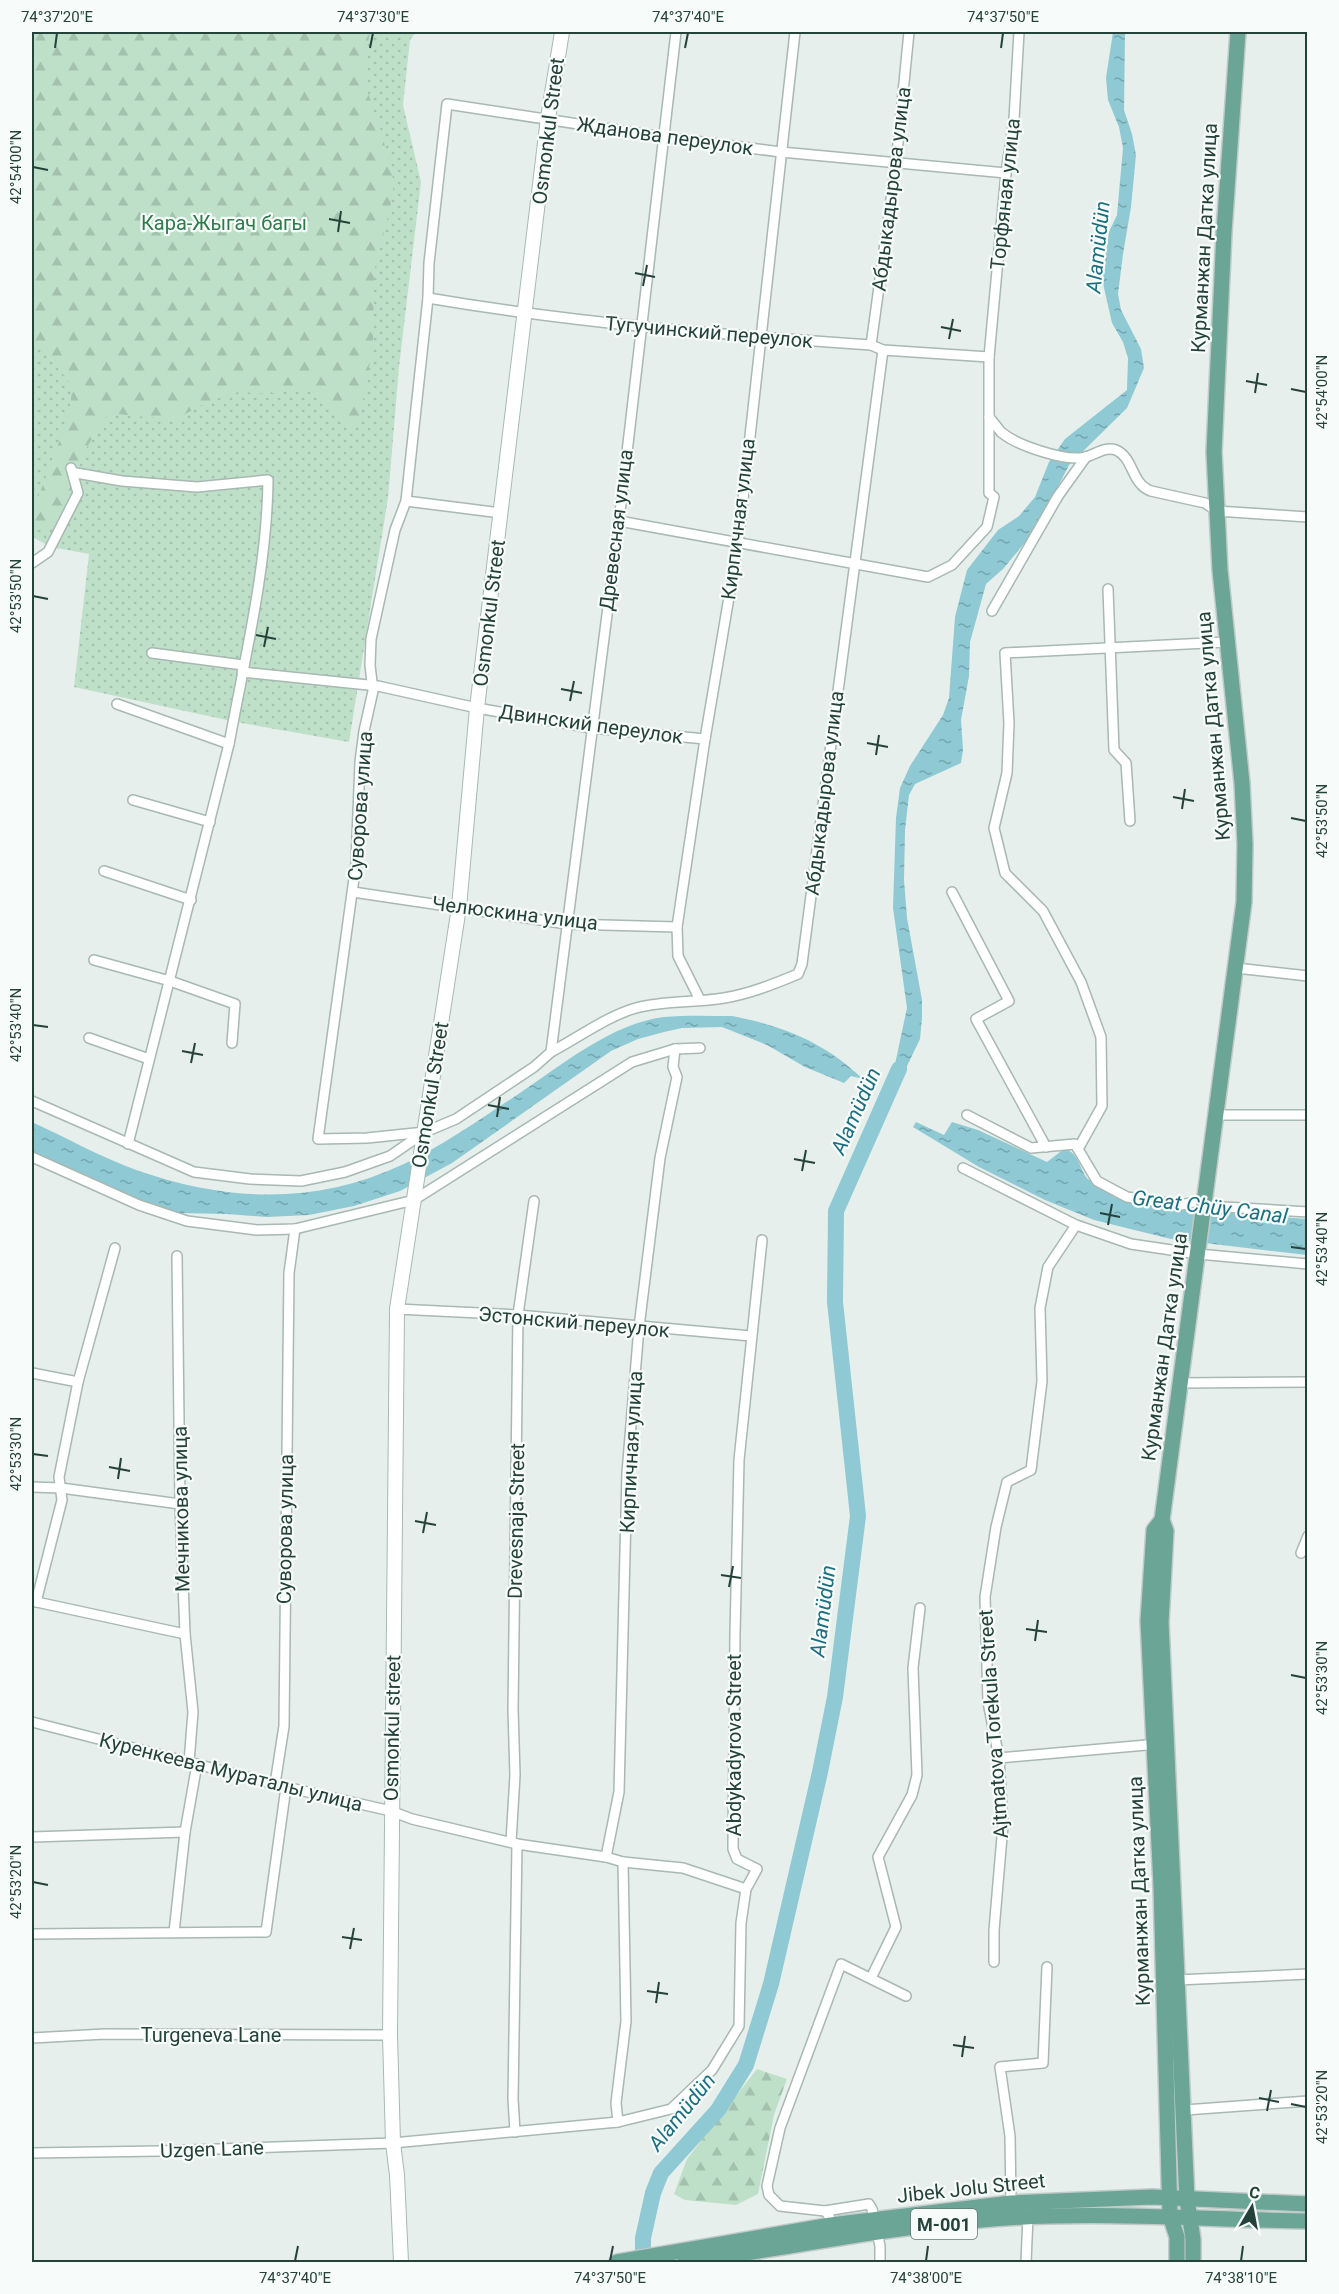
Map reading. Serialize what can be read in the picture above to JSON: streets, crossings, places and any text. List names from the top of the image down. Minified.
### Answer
{"streets":{"main road":["Курманжан Датка улица","Jibek Jolu Street","М-001"],"street":["Osmonkul Street","Жданова переулок","Абдыкадырова улица","Торфяная улица","Тугучинский переулок","Кирпичная улица","Древесная улица","Двинский переулок","Суворова улица","Челюскина улица","Эстонский переулок","Мечникова улица","Drevesnaja Street","Ajtmatova Torekula Street","Osmonkul street","Abdykadyrova Street","Куренкеева Мураталы улица","Turgeneva Lane","Uzgen Lane"]},"crossings":[["Osmonkul Street","Жданова переулок"],["Osmonkul Street","Абдыкадырова улица"],["Osmonkul Street","Тугучинский переулок"],["Osmonkul Street","Двинский переулок"],["Osmonkul Street","Суворова улица"],["Osmonkul Street","Челюскина улица"],["Osmonkul Street","Osmonkul street"],["Жданова переулок","Абдыкадырова улица"],["Жданова переулок","Торфяная улица"],["Жданова переулок","Тугучинский переулок"],["Жданова переулок","Кирпичная улица"],["Жданова переулок","Древесная улица"],["Жданова переулок","Суворова улица"],["Абдыкадырова улица","Торфяная улица"],["Абдыкадырова улица","Тугучинский переулок"],["Абдыкадырова улица","Кирпичная улица"],["Абдыкадырова улица","Древесная улица"],["Абдыкадырова улица","Суворова улица"],["Торфяная улица","Тугучинский переулок"],["Курманжан Датка улица","Jibek Jolu Street"],["Курманжан Датка улица","М-001"],["Тугучинский переулок","Кирпичная улица"],["Тугучинский переулок","Древесная улица"],["Тугучинский переулок","Суворова улица"],["Кирпичная улица","Двинский переулок"],["Кирпичная улица","Челюскина улица"],["Кирпичная улица","Эстонский переулок"],["Кирпичная улица","Куренкеева Мураталы улица"],["Древесная улица","Двинский переулок"],["Древесная улица","Челюскина улица"],["Двинский переулок","Суворова улица"],["Суворова улица","Челюскина улица"],["Суворова улица","Куренкеева Мураталы улица"],["Эстонский переулок","Drevesnaja Street"],["Эстонский переулок","Osmonkul street"],["Эстонский переулок","Abdykadyrova Street"],["Мечникова улица","Куренкеева Мураталы улица"],["Drevesnaja Street","Abdykadyrova Street"],["Drevesnaja Street","Куренкеева Мураталы улица"],["Osmonkul street","Abdykadyrova Street"],["Osmonkul street","Куренкеева Мураталы улица"],["Osmonkul street","Turgeneva Lane"],["Osmonkul street","Uzgen Lane"],["Abdykadyrova Street","Куренкеева Мураталы улица"],["Abdykadyrova Street","Uzgen Lane"],["Jibek Jolu Street","М-001"]],"water":["Alamüdün","Great Chüy Canal"],"parks":["Кара-Жыгач багы"],"north":"top","coordinates":["74°37'20\"E","74°37'30\"E","74°37'40\"E","74°37'50\"E","42°54'00\"N","42°53'50\"N","42°53'40\"N","42°53'30\"N","42°53'20\"N","74°38'00\"E","74°38'10\"E"]}
